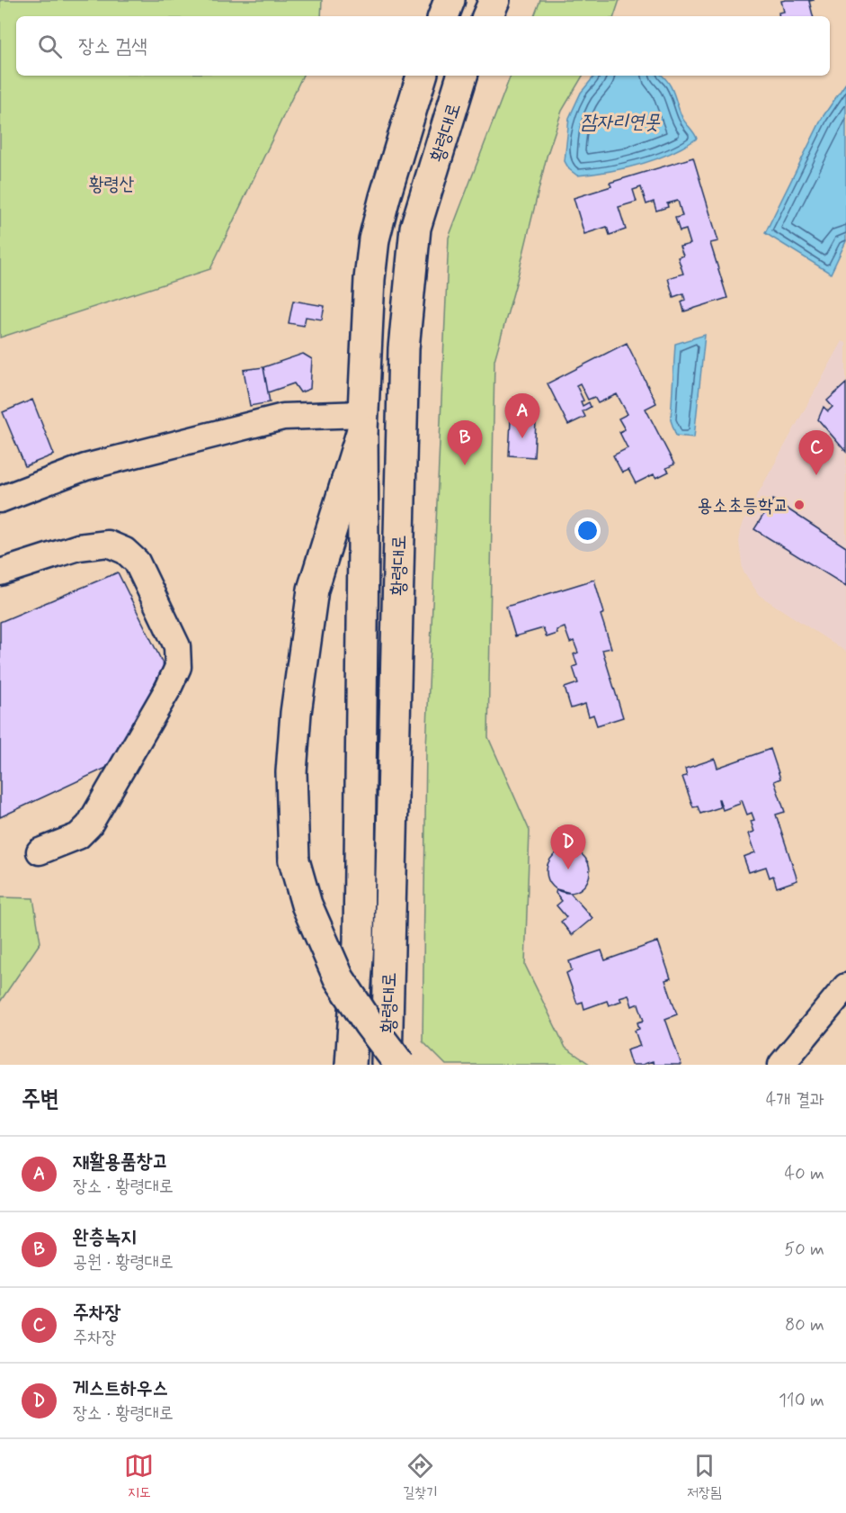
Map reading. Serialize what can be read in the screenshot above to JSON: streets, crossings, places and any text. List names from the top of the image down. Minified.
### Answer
{"streets":{"main road":["황령대로"]},"water":["잠자리연못"],"parks":["황령산"],"places":["용소초등학교"],"page":{"search":"장소 검색","pins":["A","B","C","D"],"heading":["주변","4개 결과"],"list":[{"mark":"A","name":"재활용품창고","note":"장소 · 황령대로","value":"40 m"},{"mark":"B","name":"완층녹지","note":"공원 · 황령대로","value":"50 m"},{"mark":"C","name":"주차장","note":"주차장","value":"80 m"},{"mark":"D","name":"게스트하우스","note":"장소 · 황령대로","value":"110 m"}],"nav":["지도","길찾기","저장됨"]}}
